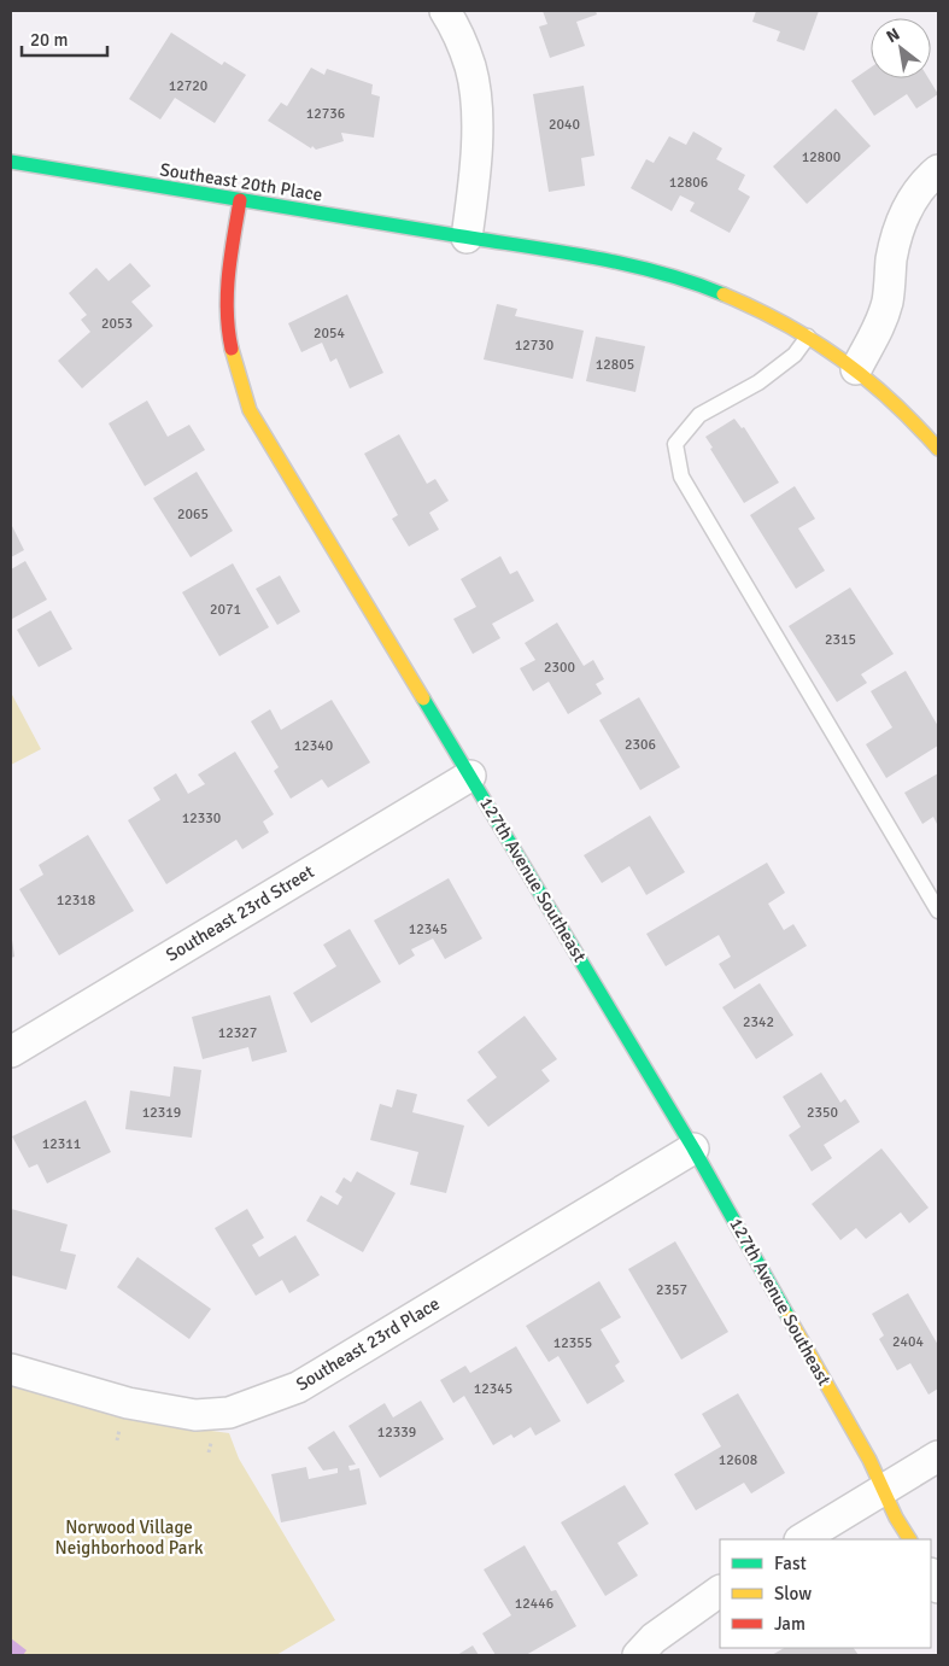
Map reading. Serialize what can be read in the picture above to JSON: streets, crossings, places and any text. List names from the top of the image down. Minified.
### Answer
{"streets":{"street":["Southeast 20th Place","127th Avenue Southeast","Southeast 23rd Street","Southeast 23rd Place"]},"crossings":[["Southeast 20th Place","127th Avenue Southeast"],["127th Avenue Southeast","Southeast 23rd Street"],["127th Avenue Southeast","Southeast 23rd Place"]],"parks":["Norwood Village Neighborhood Park"],"house_numbers":["12720","12736","2040","12800","12806","2053","2054","12730","12805","2065","2071","2315","2300","2306","12340","12330","12318","12345","2342","12327","12319","2350","12311","2357","2404","12355","12345","12339","12608","12446"],"legend":["Fast","Slow","Jam"],"scale_bar":"20 m","north":"top left"}
